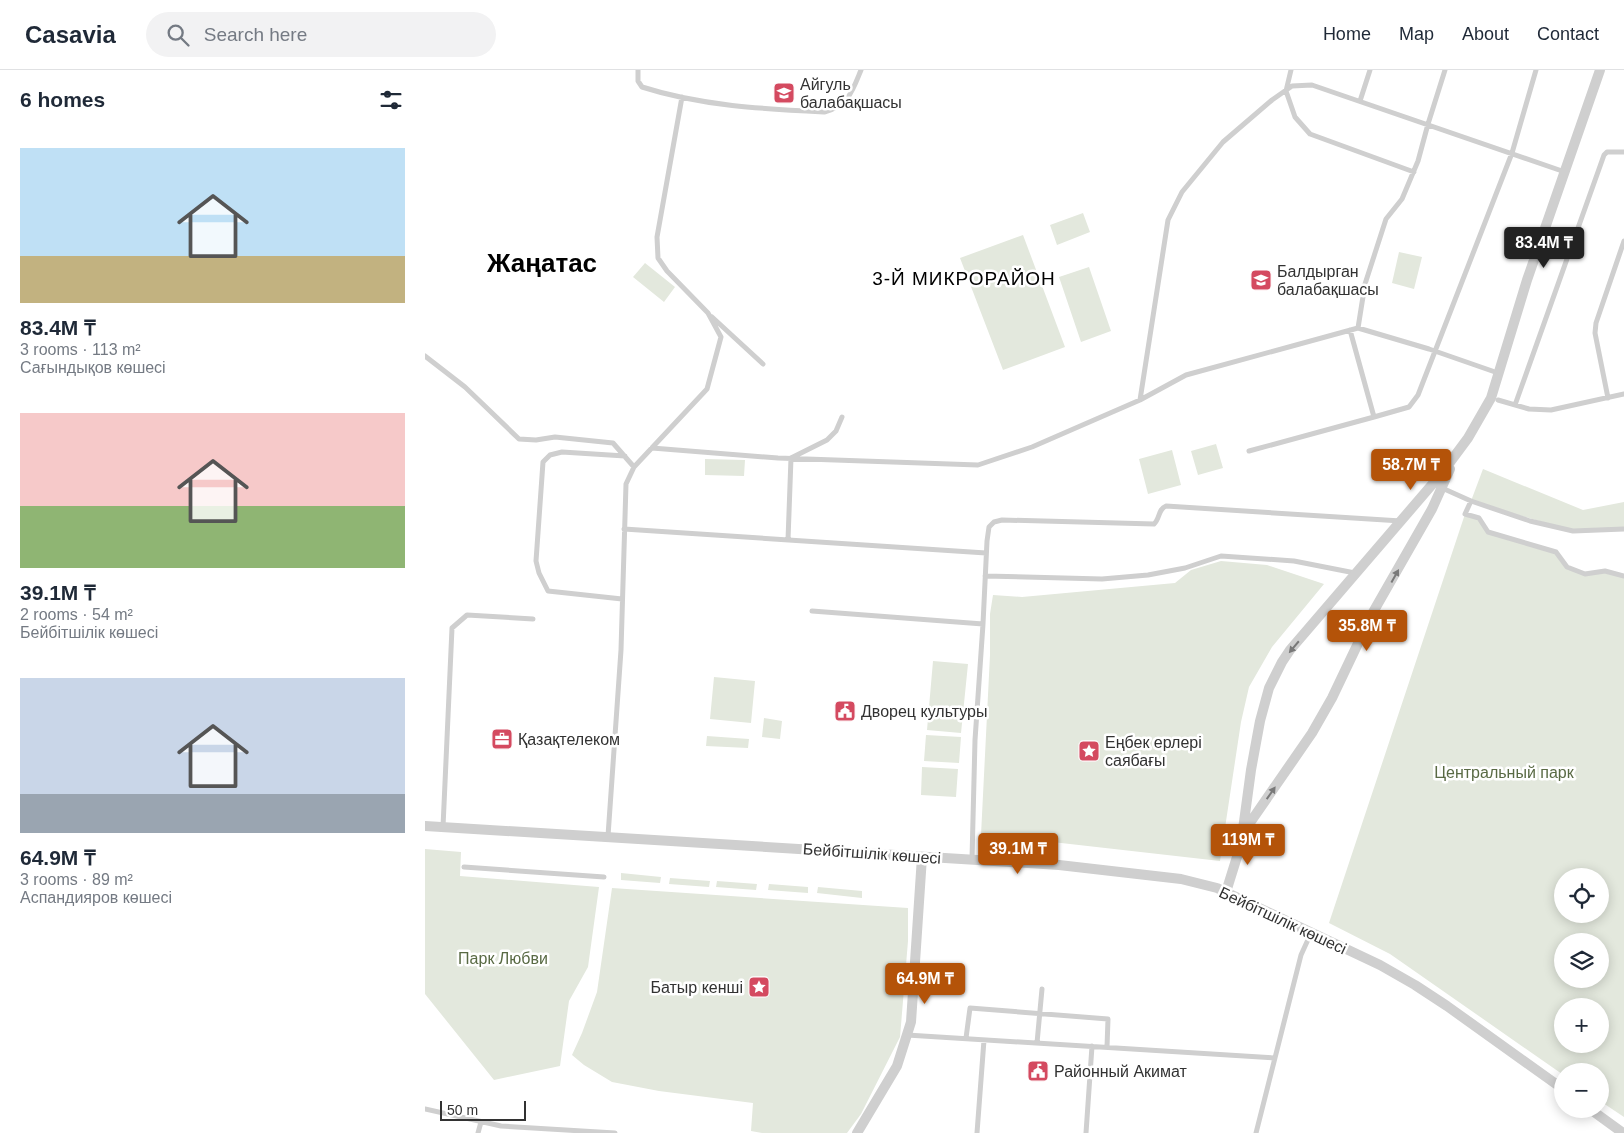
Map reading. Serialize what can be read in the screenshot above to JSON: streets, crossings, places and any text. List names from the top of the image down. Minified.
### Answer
{"streets":{"street":["Бейбітшілік көшесі"]},"districts":["Жаңатас","3-Й МИКРОРАЙОН"],"parks":["Центральный парк","Парк Любви"],"places":{"school or university":["Айгуль балабақшасы","Балдырган балабақшасы"],"public building":["Дворец культуры","Районный Акимат"],"office":["Қазақтелеком"],"place":["Еңбек ерлері саябағы","Батыр кенші"]},"scale_bar":"50 m","page":{"header":"Casavia","search":"Search here","nav":["Home","Map","About","Contact"],"heading":"6 homes","list":[{"name":"83.4M ₸","note":"3 rooms · 113 m² · Сағындықов көшесі"},{"name":"39.1M ₸","note":"2 rooms · 54 m² · Бейбітшілік көшесі"},{"name":"64.9M ₸","note":"3 rooms · 89 m² · Аспандияров көшесі"}],"price":["83.4M ₸","58.7M ₸","35.8M ₸","119M ₸","39.1M ₸","64.9M ₸"],"map_buttons":["+","−"],"scale":"50 m"}}
